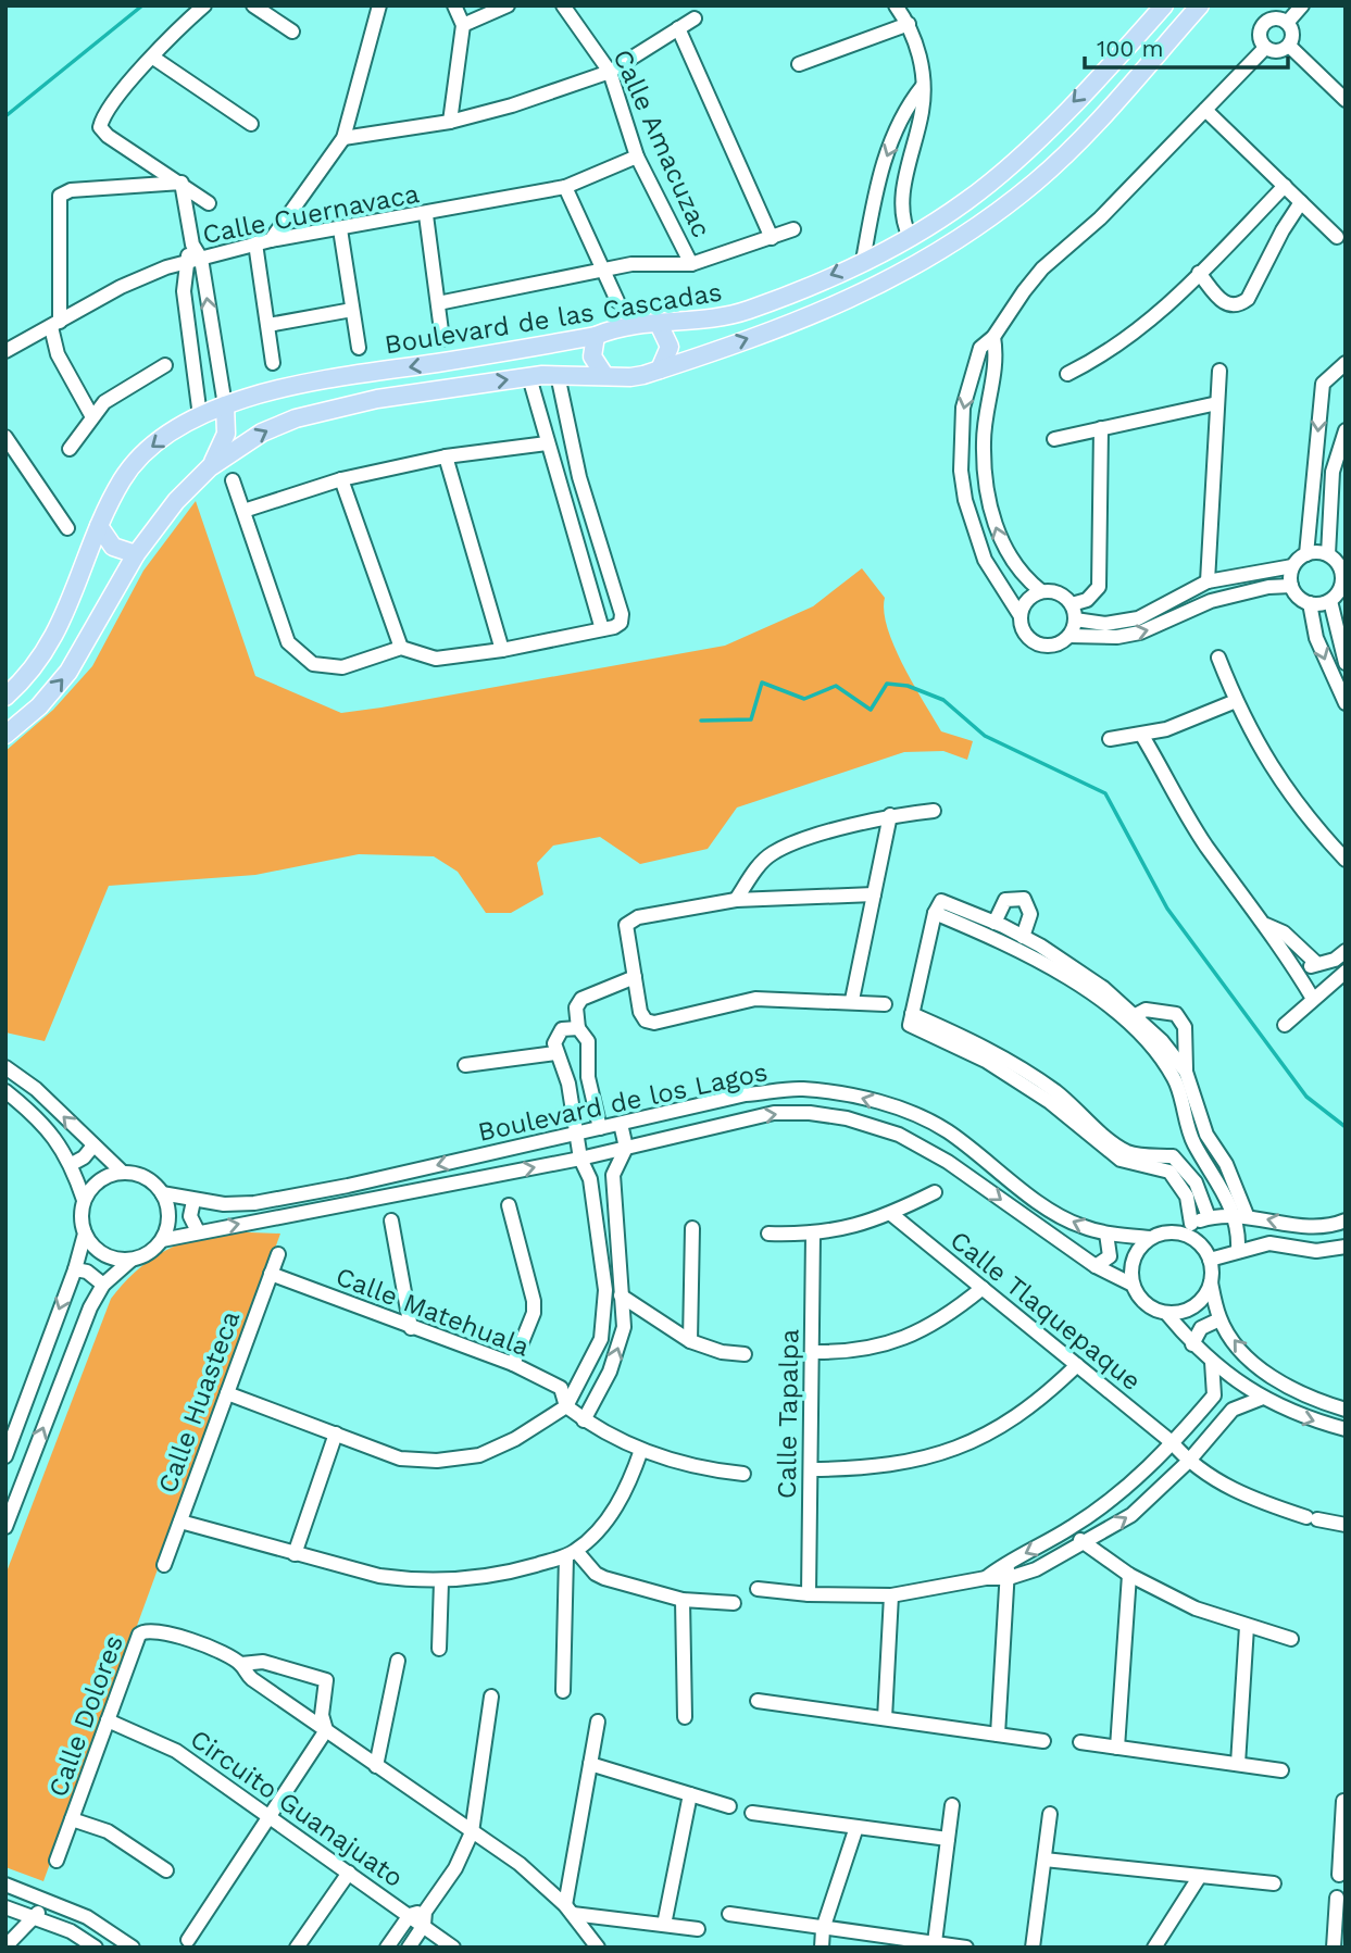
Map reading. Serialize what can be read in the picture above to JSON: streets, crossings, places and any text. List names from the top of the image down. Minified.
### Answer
{"streets":{"main road":["Boulevard de las Cascadas"],"street":["Calle Amacuzac","Calle Cuernavaca","Boulevard de los Lagos","Calle Tlaquepaque","Calle Matehuala","Calle Huasteca","Calle Tapalpa","Calle Dolores","Circuito Guanajuato"]},"crossings":[["Calle Amacuzac","Calle Cuernavaca"],["Calle Matehuala","Calle Huasteca"],["Calle Dolores","Circuito Guanajuato"]],"scale_bar":"100 m"}
